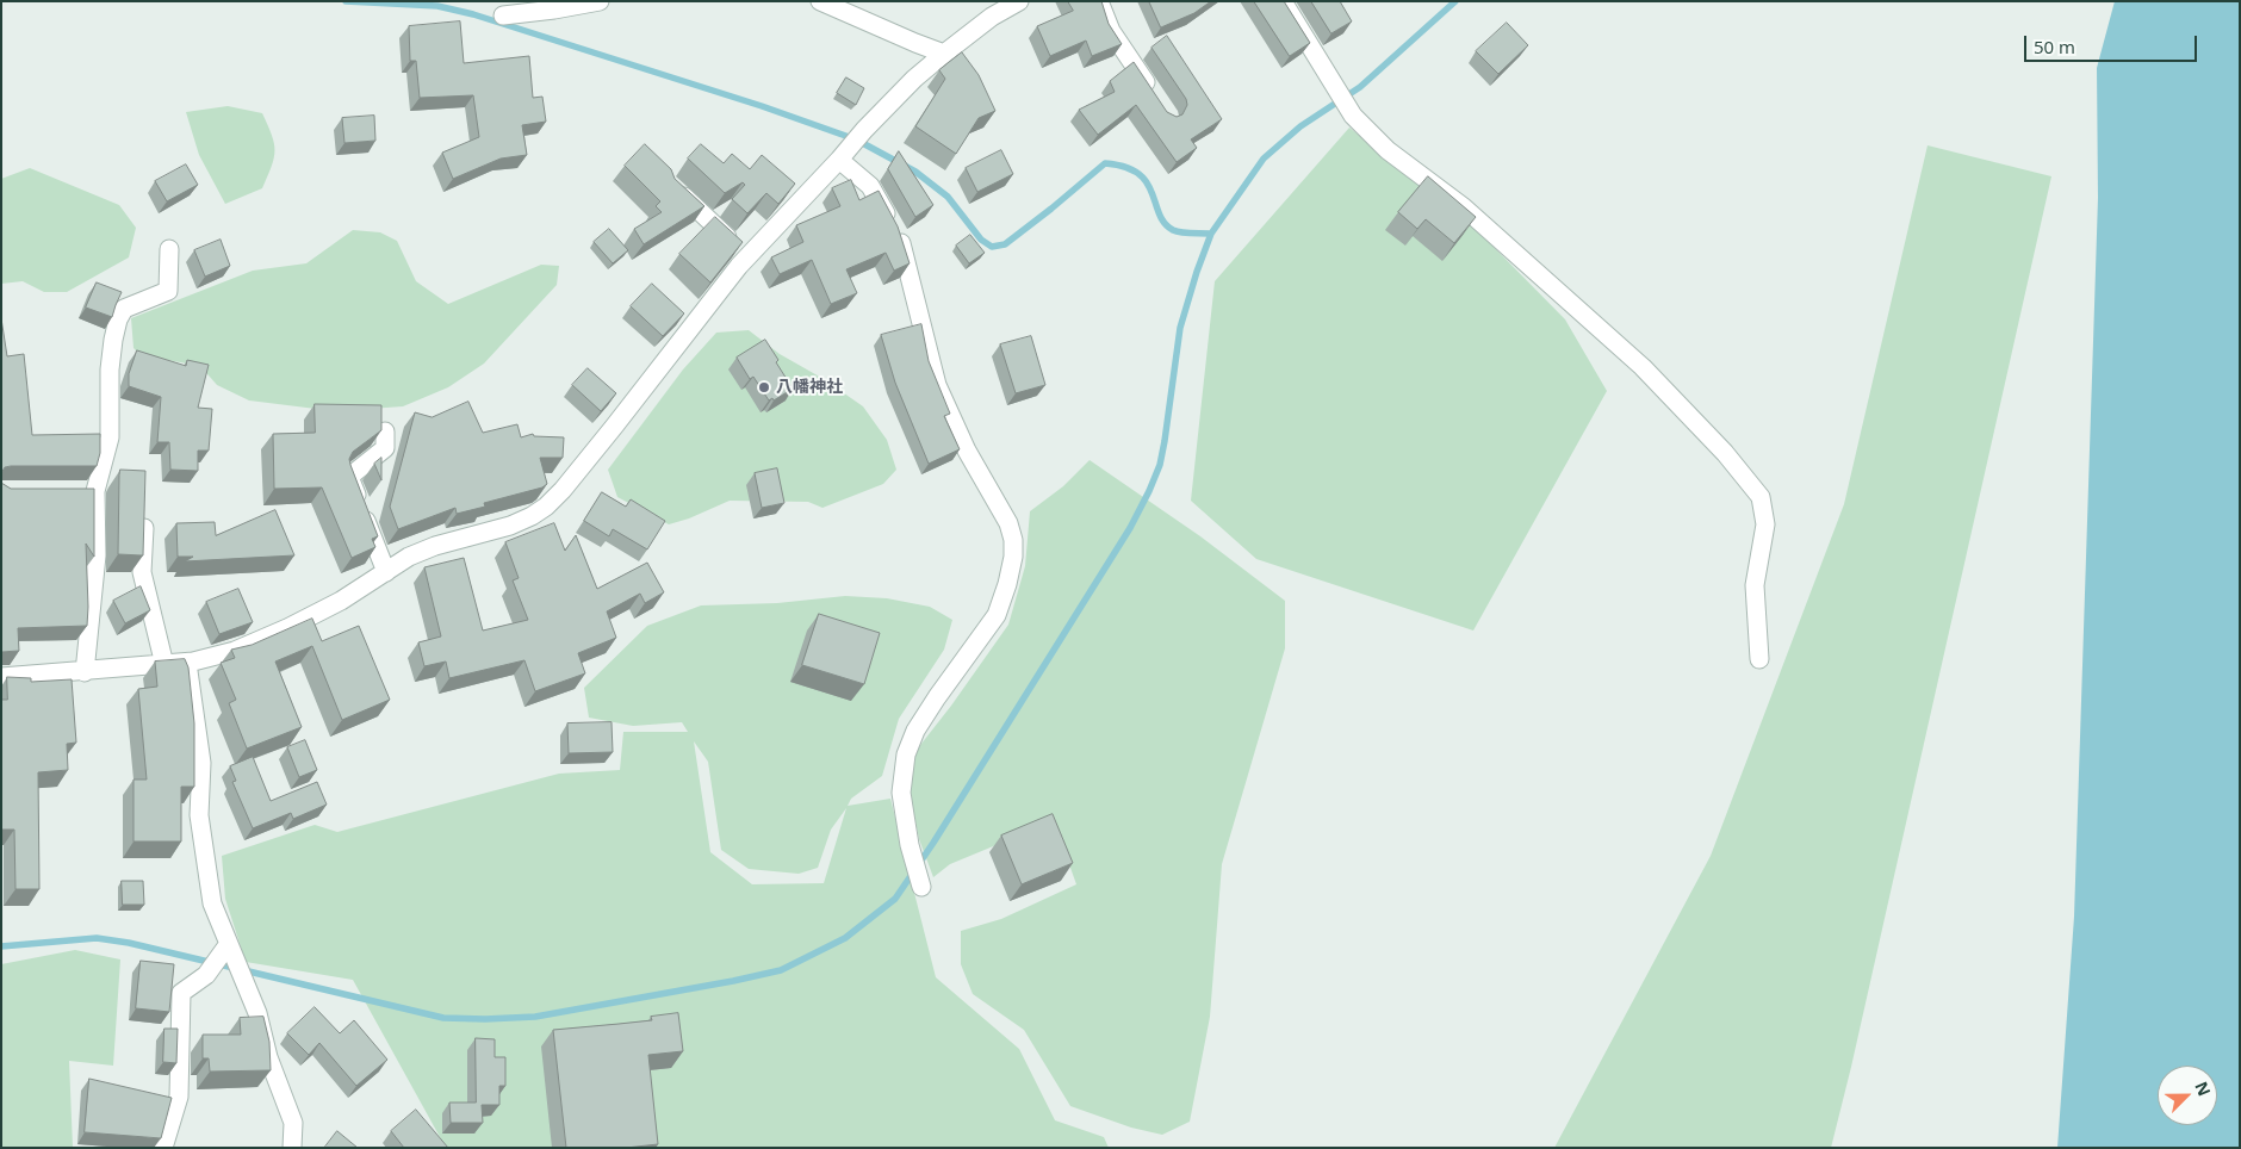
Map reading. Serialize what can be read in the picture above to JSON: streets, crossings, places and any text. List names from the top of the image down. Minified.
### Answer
{"places":["八幡神社"],"scale_bar":"50 m","north":"top right"}
